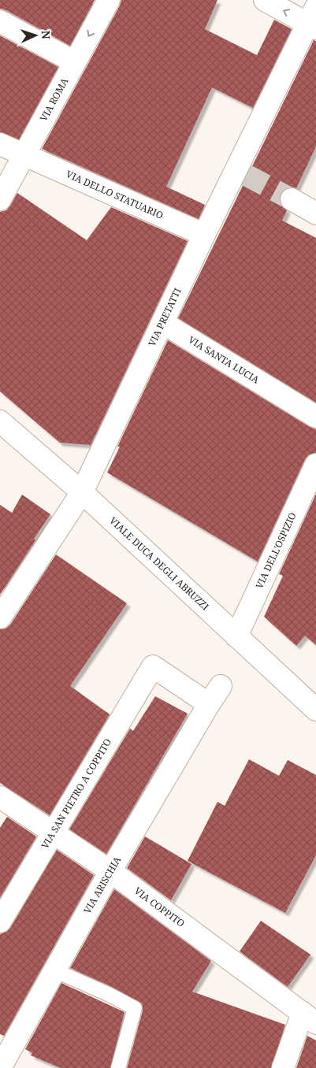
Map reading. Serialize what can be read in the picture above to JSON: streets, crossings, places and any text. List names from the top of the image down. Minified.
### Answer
{"streets":{"street":["VIA ROMA","VIA DELLO STATUARIO","VIA PRETATTI","VIA SANTA LUCIA","VIA DELL'OSPIZIO","VIALE DUCA DEGLI ABRUZZI","VIA SAN PIETRO A COPPITO","VIA ARISCHIA","VIA COPPITO"]},"crossings":[["VIA ROMA","VIA DELLO STATUARIO"],["VIA DELLO STATUARIO","VIA PRETATTI"],["VIA PRETATTI","VIA SANTA LUCIA"],["VIA PRETATTI","VIALE DUCA DEGLI ABRUZZI"],["VIA DELL'OSPIZIO","VIALE DUCA DEGLI ABRUZZI"],["VIA SAN PIETRO A COPPITO","VIA ARISCHIA"],["VIA SAN PIETRO A COPPITO","VIA COPPITO"],["VIA ARISCHIA","VIA COPPITO"]],"north":"right"}
